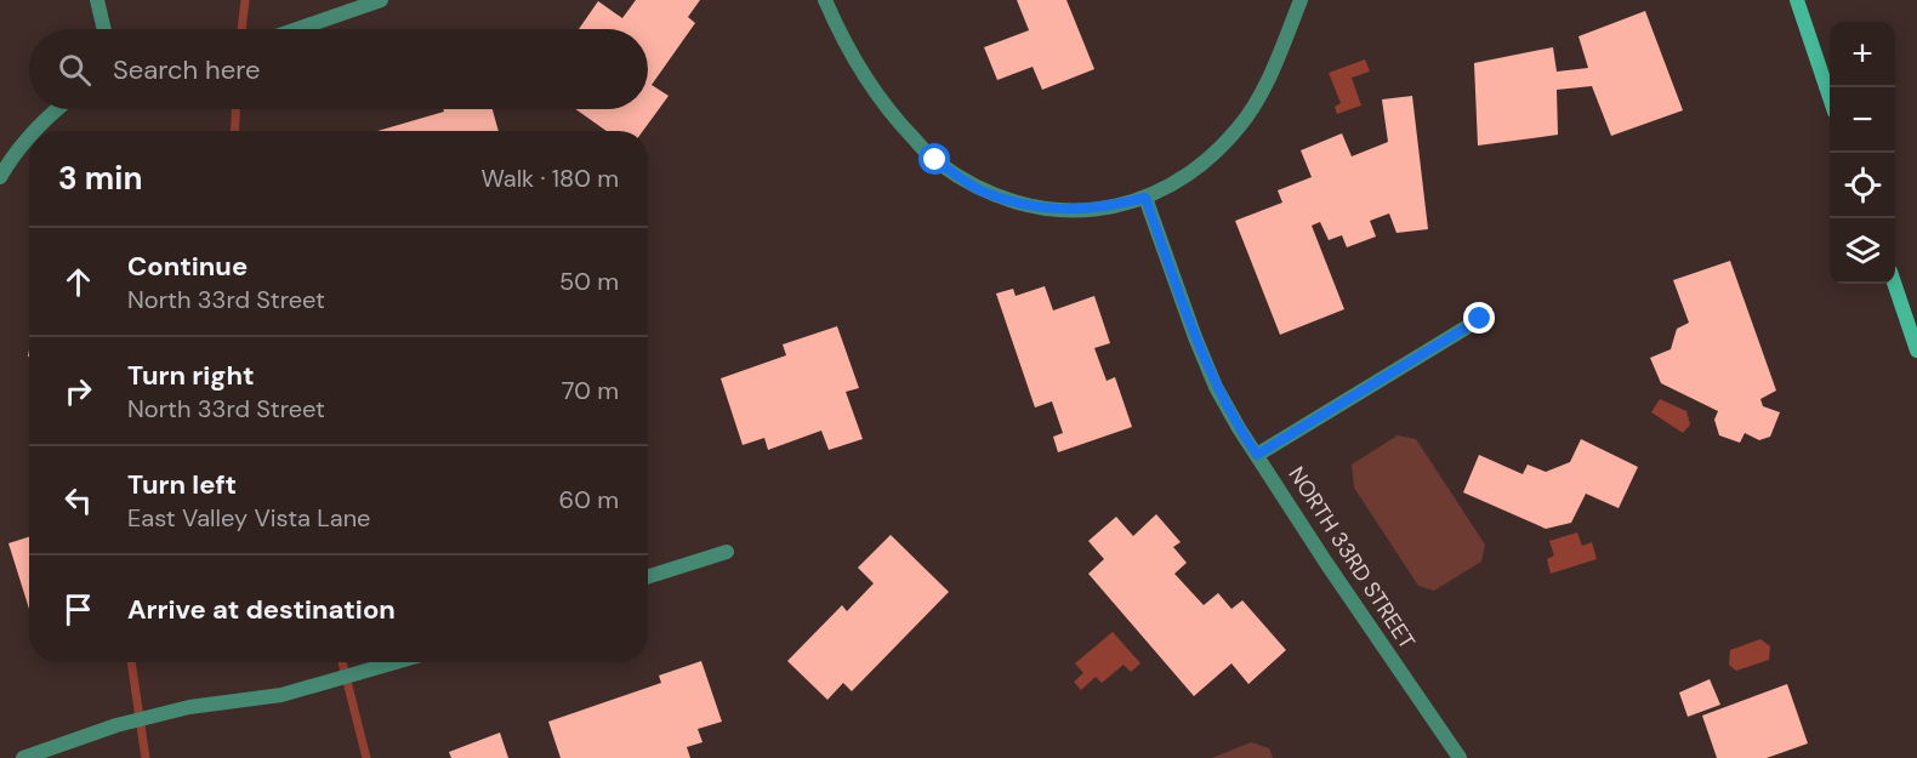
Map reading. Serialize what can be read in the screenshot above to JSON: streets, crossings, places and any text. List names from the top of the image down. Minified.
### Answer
{"streets":{"street":["NORTH 33RD STREET"]},"page":{"map_buttons":["+","−"],"search":"Search here","heading":["3 min","Walk · 180 m"],"list":[["Continue","North 33rd Street","50 m"],["Turn right","North 33rd Street","70 m"],["Turn left","East Valley Vista Lane","60 m"],"Arrive at destination"]}}
